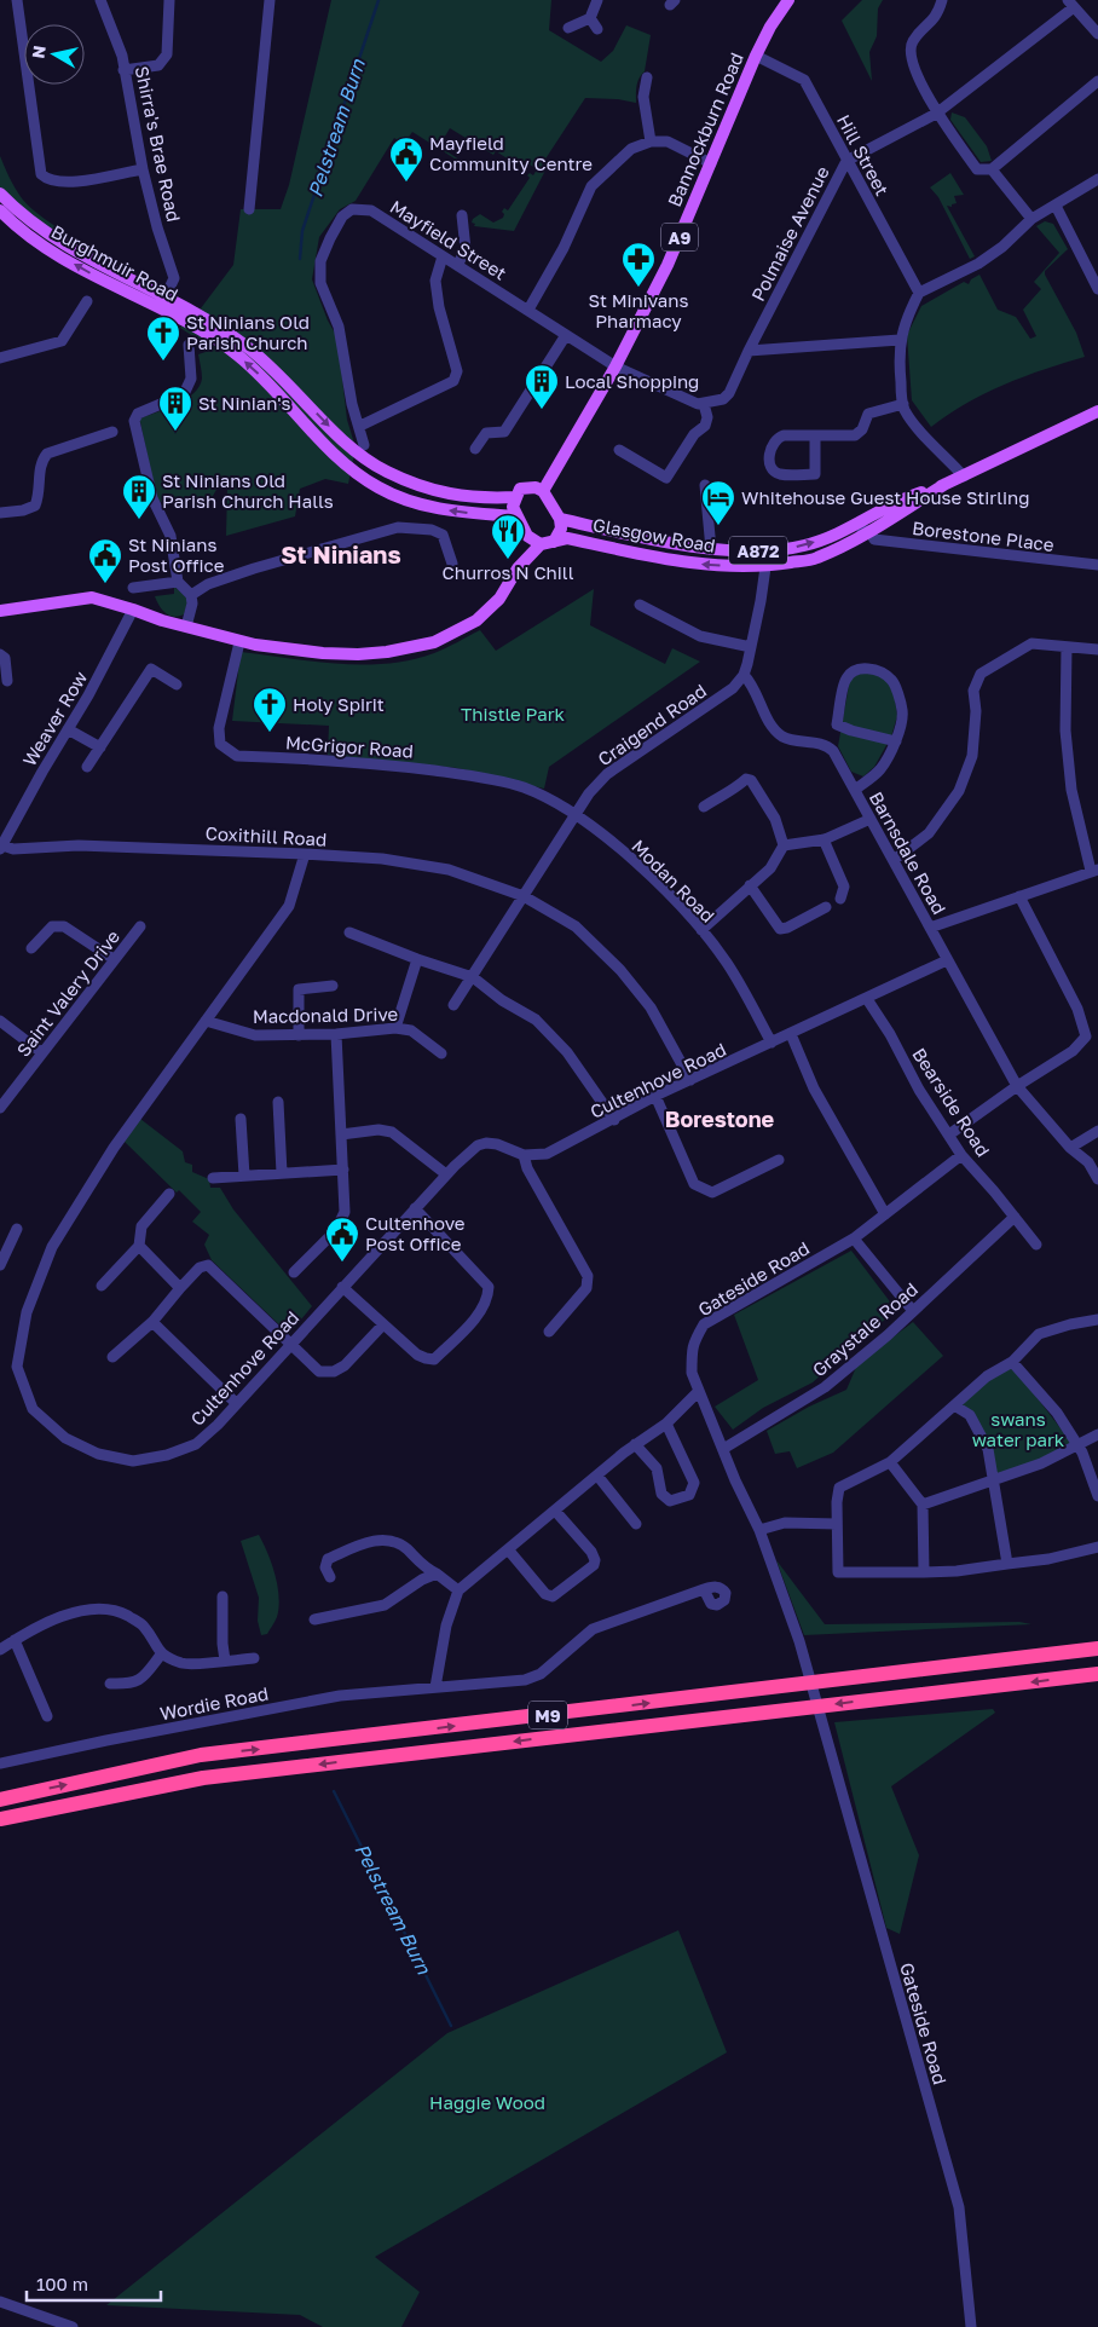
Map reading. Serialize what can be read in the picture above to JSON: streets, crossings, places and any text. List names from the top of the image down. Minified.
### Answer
{"streets":{"highway":["M9"],"main road":["Bannockburn Road","A9","Burghmuir Road","Glasgow Road","A872"],"street":["Shirra's Brae Road","Hill Street","Polmaise Avenue","Mayfield Street","Borestone Place","Weaver Row","Craigend Road","McGrigor Road","Coxithill Road","Barnsdale Road","Modan Road","Saint Valery Drive","Macdonald Drive","Cultenhove Road","Bearside Road","Gateside Road","Graystale Road","Wordie Road"]},"crossings":[["Bannockburn Road","Hill Street"],["Bannockburn Road","A9"],["Bannockburn Road","Mayfield Street"],["Bannockburn Road","Burghmuir Road"],["Bannockburn Road","Glasgow Road"],["Shirra's Brae Road","Burghmuir Road"],["Hill Street","Polmaise Avenue"],["A9","Burghmuir Road"],["A9","Glasgow Road"],["Burghmuir Road","Glasgow Road"],["Glasgow Road","Borestone Place"],["Weaver Row","Coxithill Road"],["Craigend Road","McGrigor Road"],["Craigend Road","Coxithill Road"],["Craigend Road","Barnsdale Road"],["Craigend Road","Modan Road"],["McGrigor Road","Modan Road"],["Coxithill Road","Cultenhove Road"],["Barnsdale Road","Cultenhove Road"],["Modan Road","Cultenhove Road"],["Macdonald Drive","Cultenhove Road"],["Cultenhove Road","Bearside Road"],["Bearside Road","Gateside Road"],["Bearside Road","Graystale Road"],["Gateside Road","Graystale Road"]],"districts":["St Ninians","Borestone"],"water":["Pelstream Burn"],"parks":["Thistle Park","swans water park","Haggie Wood"],"places":{"public building":["Mayfield Community Centre","St Ninians Post Office","Cultenhove Post Office"],"pharmacy":["St Minivans Pharmacy"],"church":["St Ninians Old Parish Church","Holy Spirit"],"building":["Local Shopping","St Ninian's","St Ninians Old Parish Church Halls"],"hotel":["Whitehouse Guest House Stirling"],"restaurant":["Churros N Chill"]},"scale_bar":"100 m","north":"left"}
